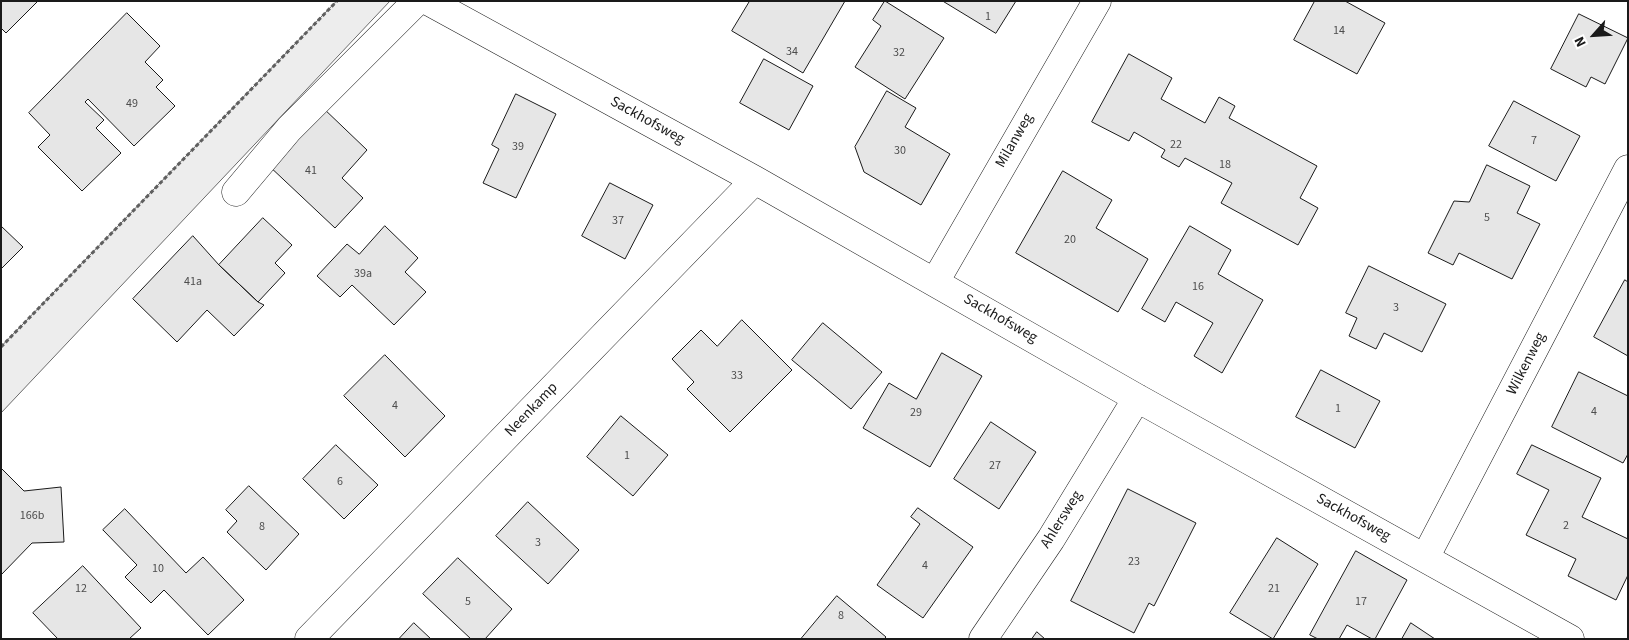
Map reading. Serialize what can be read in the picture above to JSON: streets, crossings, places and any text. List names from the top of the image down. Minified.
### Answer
{"streets":{"street":["Sackhofsweg","Milanweg","Wilkenweg","Neenkamp","Ahlersweg"]},"crossings":[["Sackhofsweg","Milanweg"],["Sackhofsweg","Wilkenweg"],["Sackhofsweg","Neenkamp"],["Sackhofsweg","Ahlersweg"]],"house_numbers":["1","14","34","32","49","7","22","39","30","18","41","5","37","20","39a","41a","16","3","33","4","1","4","29","1","27","6","166b","2","8","3","23","4","10","12","21","5","17","8"],"north":"bottom left"}
